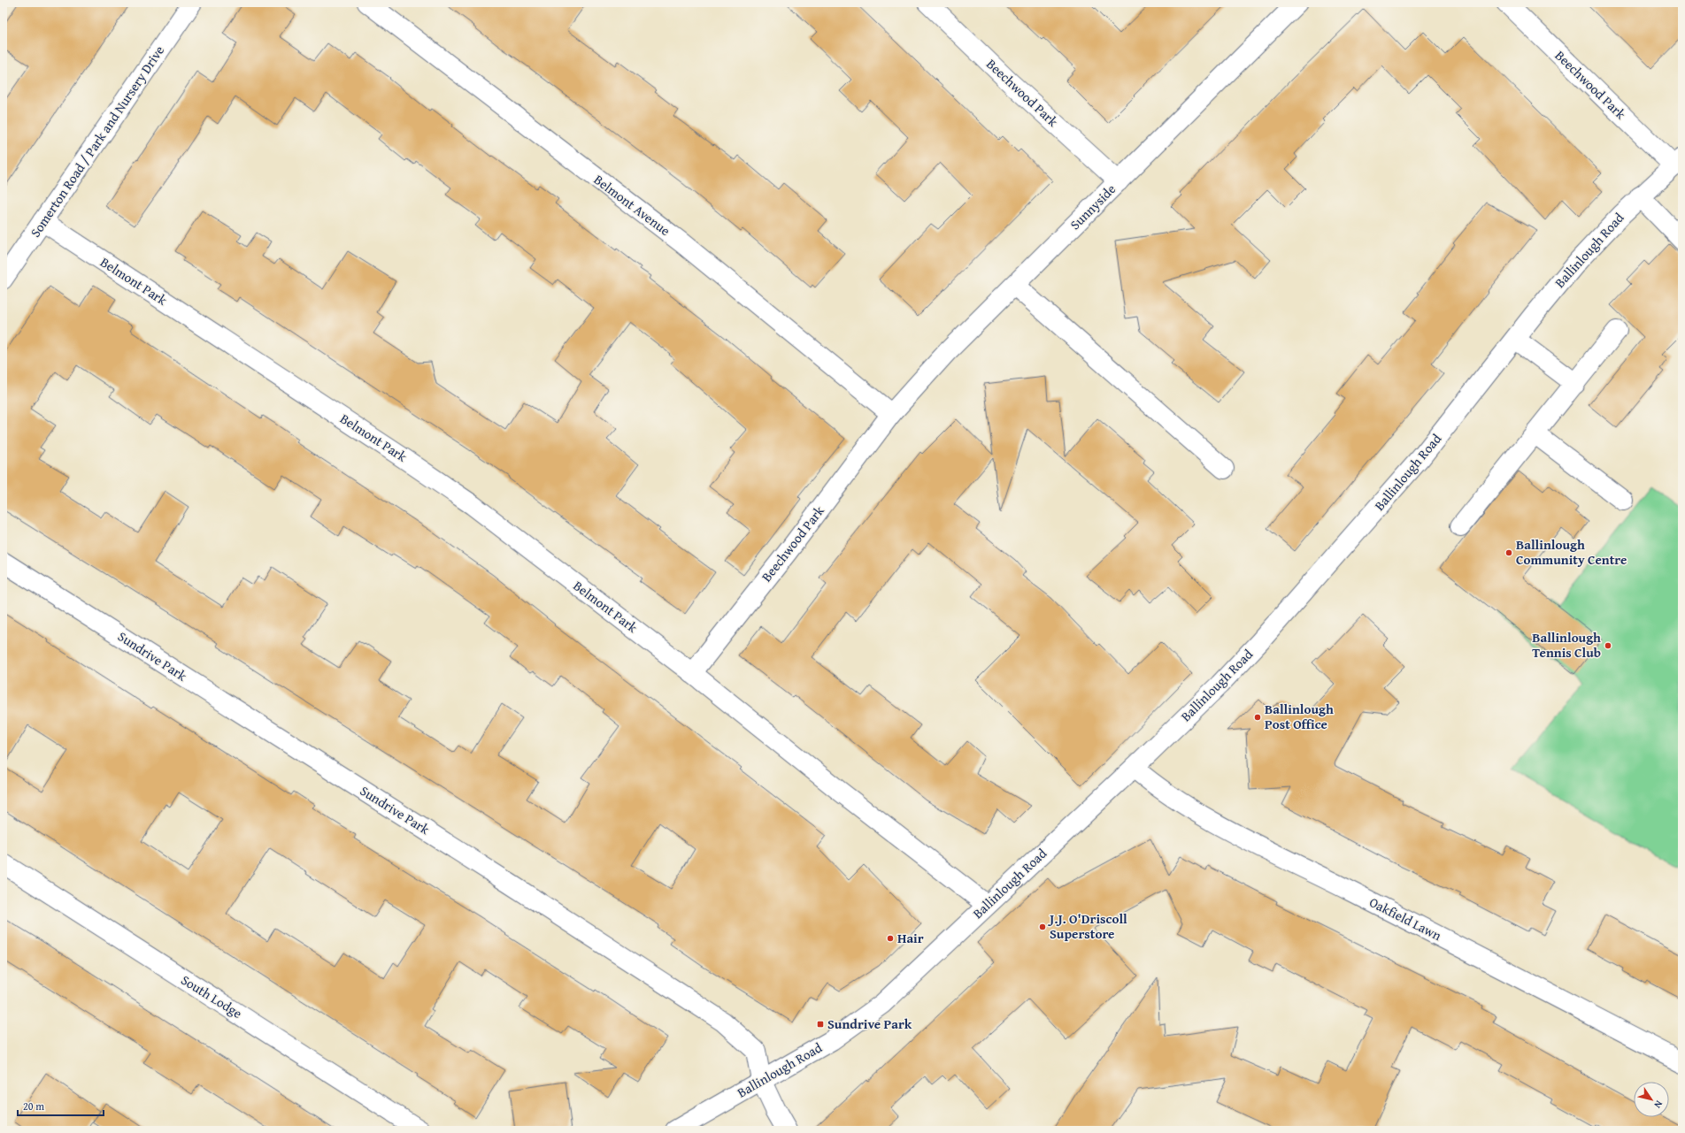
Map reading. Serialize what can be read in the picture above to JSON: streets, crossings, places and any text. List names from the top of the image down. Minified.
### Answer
{"streets":{"street":["Beechwood Park","Somerton Road / Park and Nursery Drive","Belmont Avenue","Sunnyside","Ballinlough Road","Belmont Park","Sundrive Park","Oakfield Lawn","South Lodge"]},"crossings":[["Beechwood Park","Belmont Avenue"],["Beechwood Park","Sunnyside"],["Beechwood Park","Ballinlough Road"],["Beechwood Park","Belmont Park"],["Somerton Road / Park and Nursery Drive","Belmont Park"],["Belmont Avenue","Sunnyside"],["Ballinlough Road","Belmont Park"],["Ballinlough Road","Sundrive Park"],["Ballinlough Road","Oakfield Lawn"]],"places":{"other":["Ballinlough Community Centre","Ballinlough Tennis Club","Ballinlough Post Office","J.J. O'Driscoll Superstore","Hair"],"transit":["Sundrive Park"]},"scale_bar":"20 m","north":"bottom right"}
